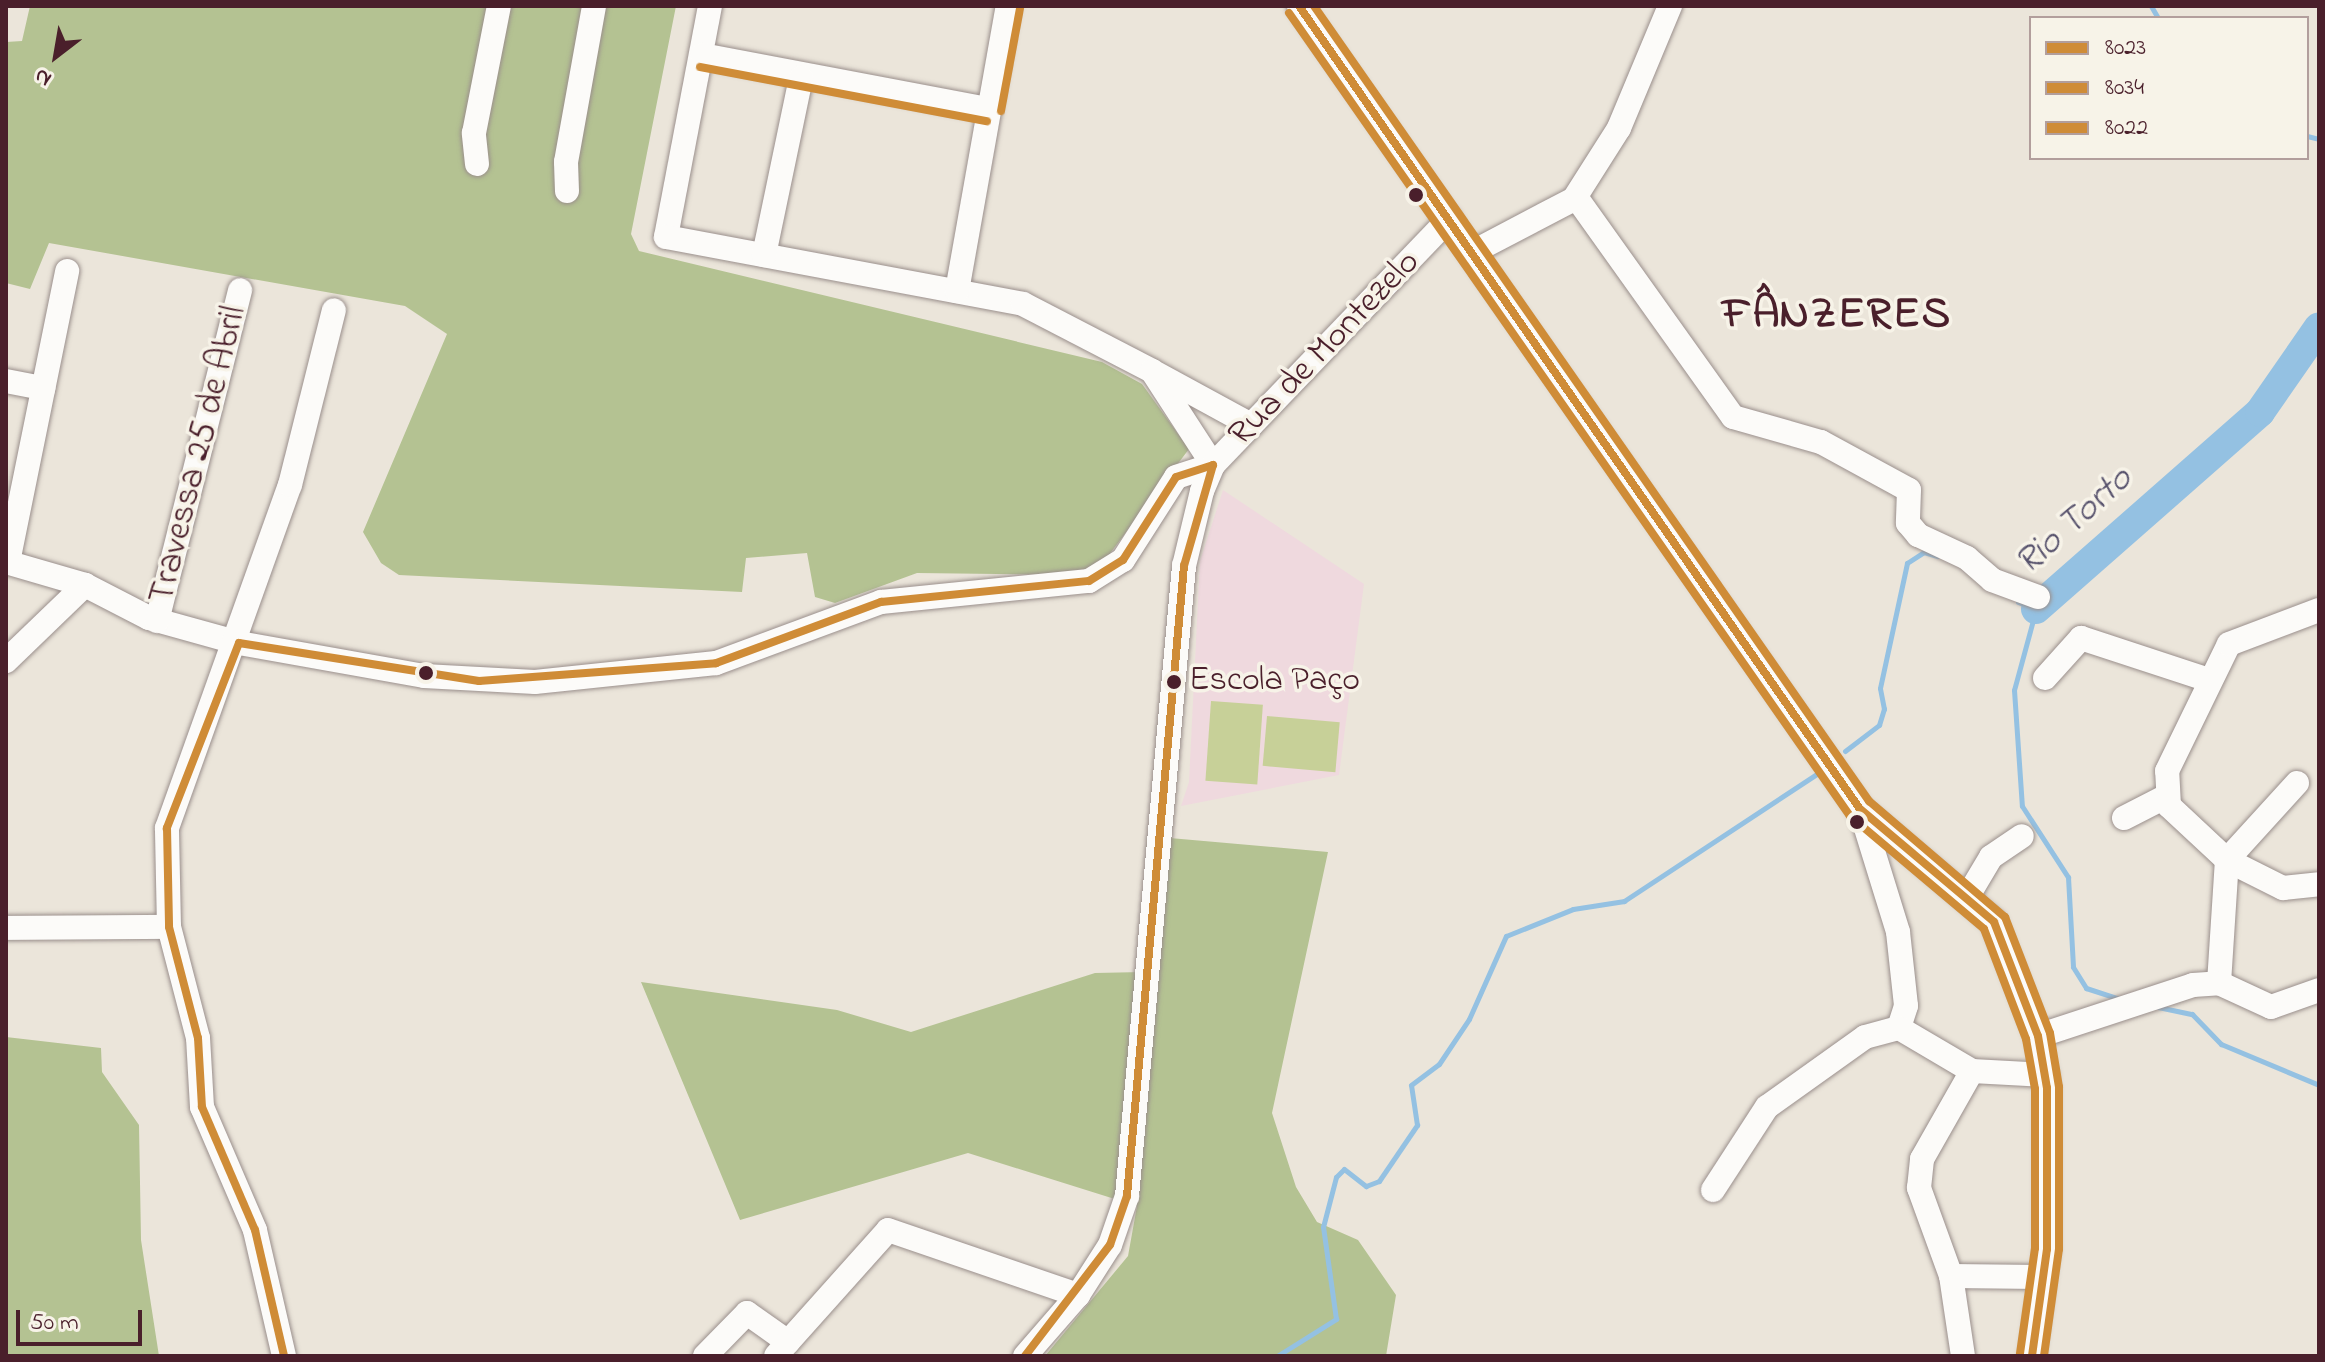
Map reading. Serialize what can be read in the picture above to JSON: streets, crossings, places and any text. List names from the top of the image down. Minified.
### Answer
{"streets":{"street":["Rua de Montezelo","Travessa 25 de Abril"]},"districts":["FÂNZERES"],"water":["Rio Torto"],"places":["Escola Paço"],"lines":["transit line 8023","transit line 8022","transit line 8034"],"legend":["8023","8034","8022"],"scale_bar":"50 m","north":"bottom left"}
